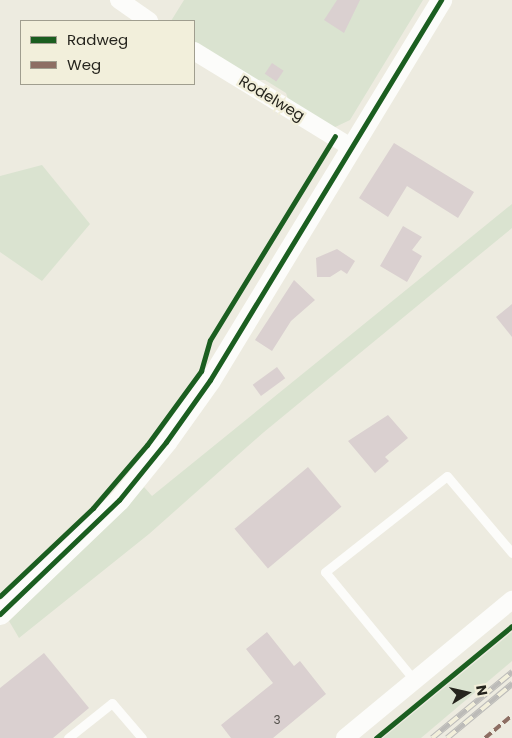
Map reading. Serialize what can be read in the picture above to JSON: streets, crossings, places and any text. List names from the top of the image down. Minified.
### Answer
{"streets":{"street":["Rodelweg"]},"house_numbers":["3"],"legend":["Radweg","Weg"],"north":"right"}
